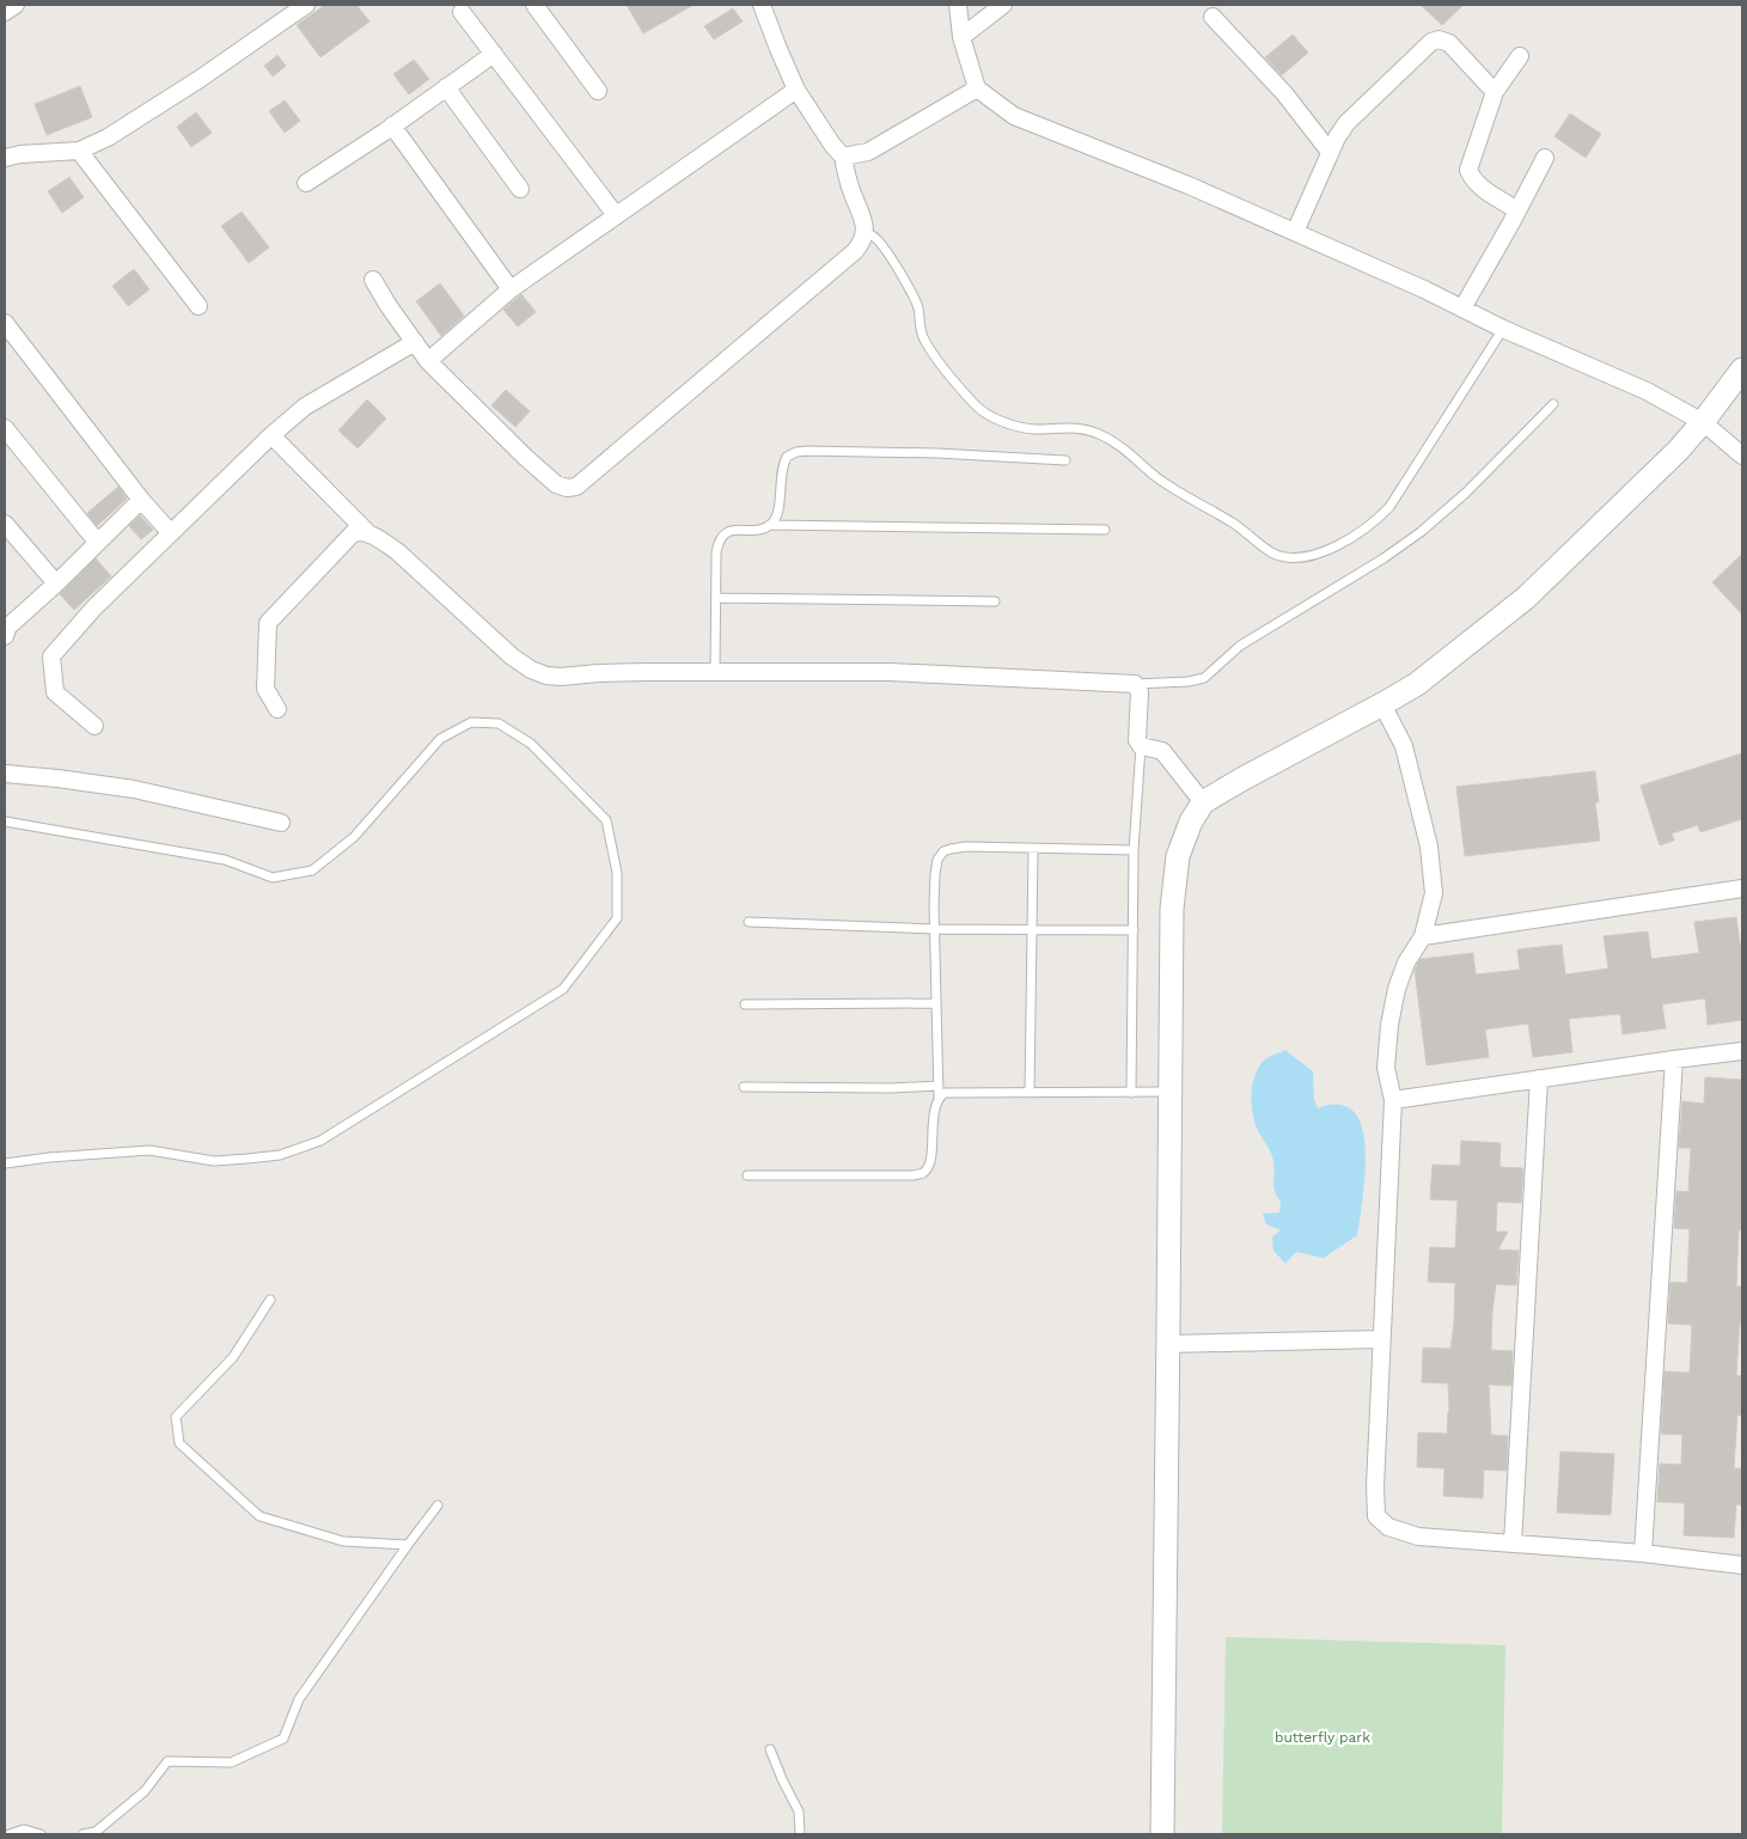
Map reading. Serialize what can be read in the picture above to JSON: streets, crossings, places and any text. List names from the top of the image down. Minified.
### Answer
{"parks":["butterfly park"]}
